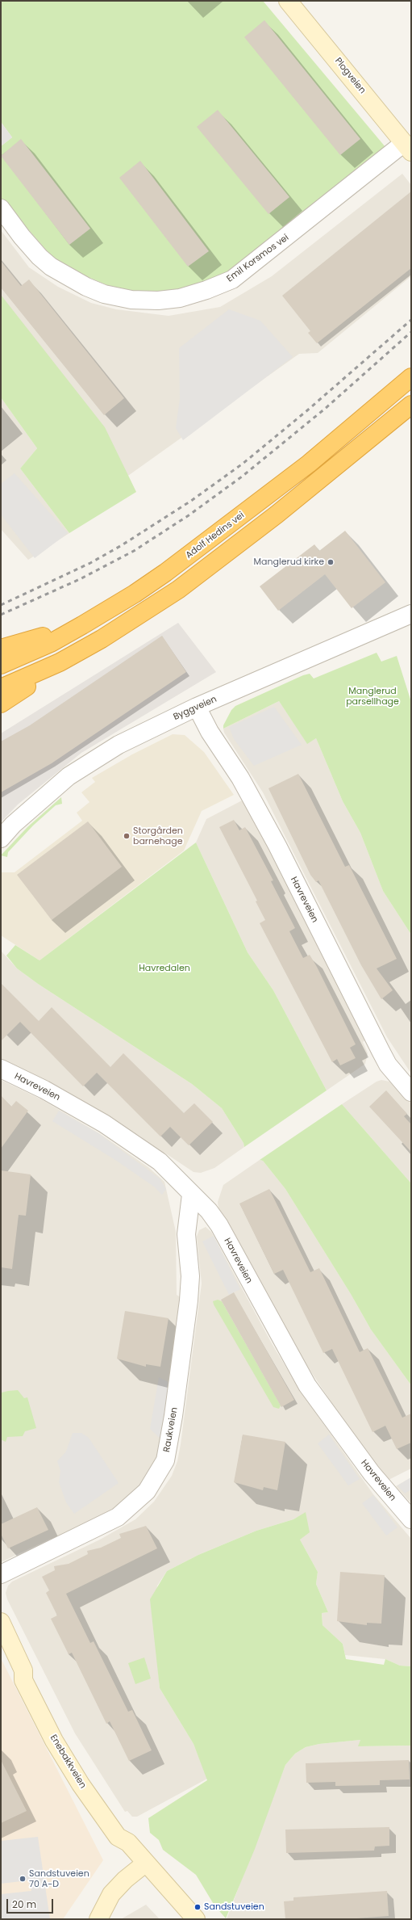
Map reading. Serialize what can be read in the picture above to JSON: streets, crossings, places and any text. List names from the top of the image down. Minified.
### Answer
{"streets":{"highway":["Adolf Hedins vei"],"main road":["Plogveien","Enebakkveien"],"street":["Emil Korsmos vei","Byggveien","Havreveien","Raukveien"]},"crossings":[["Plogveien","Emil Korsmos vei"],["Byggveien","Havreveien"],["Havreveien","Raukveien"]],"parks":["Manglerud parsellhage","Havredalen"],"places":["Manglerud kirke","Storgården barnehage","Sandstuveien 70 A-D","Sandstuveien"],"scale_bar":"20 m"}
